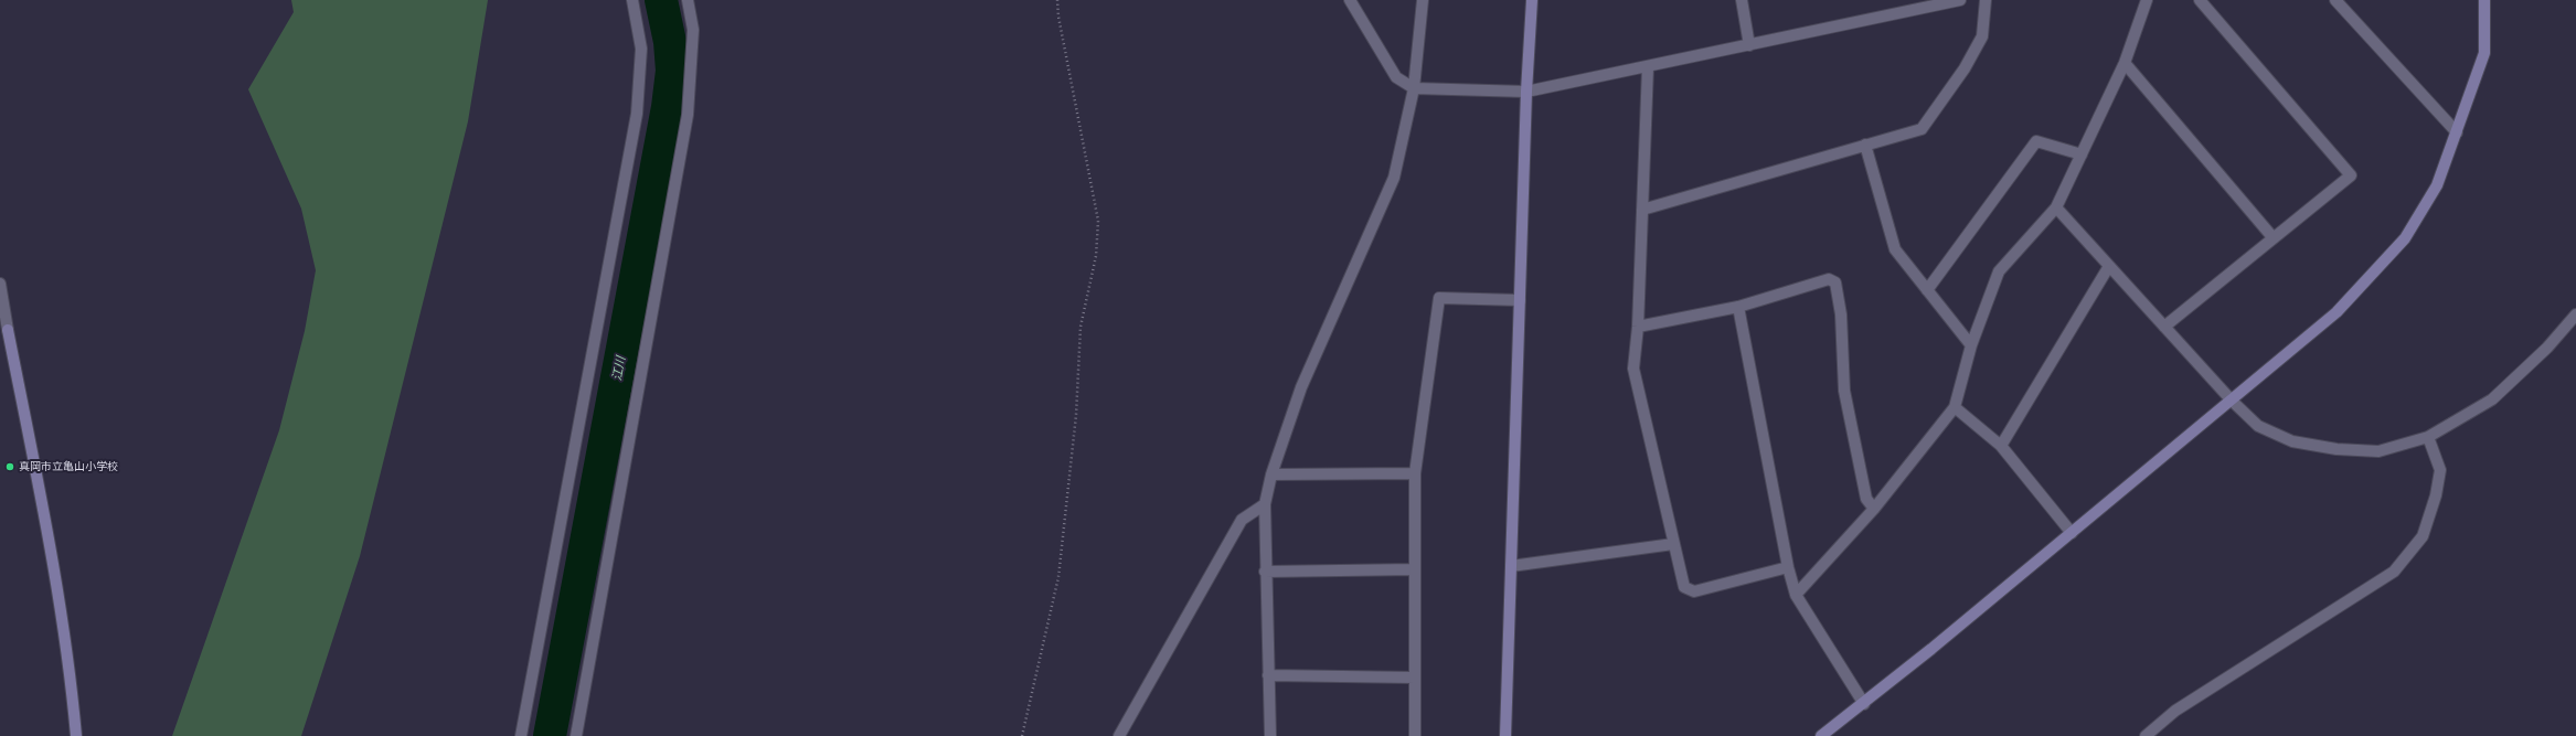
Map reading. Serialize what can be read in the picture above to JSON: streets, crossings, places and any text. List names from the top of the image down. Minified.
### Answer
{"water":["江川"],"places":["真岡市立亀山小学校"]}
